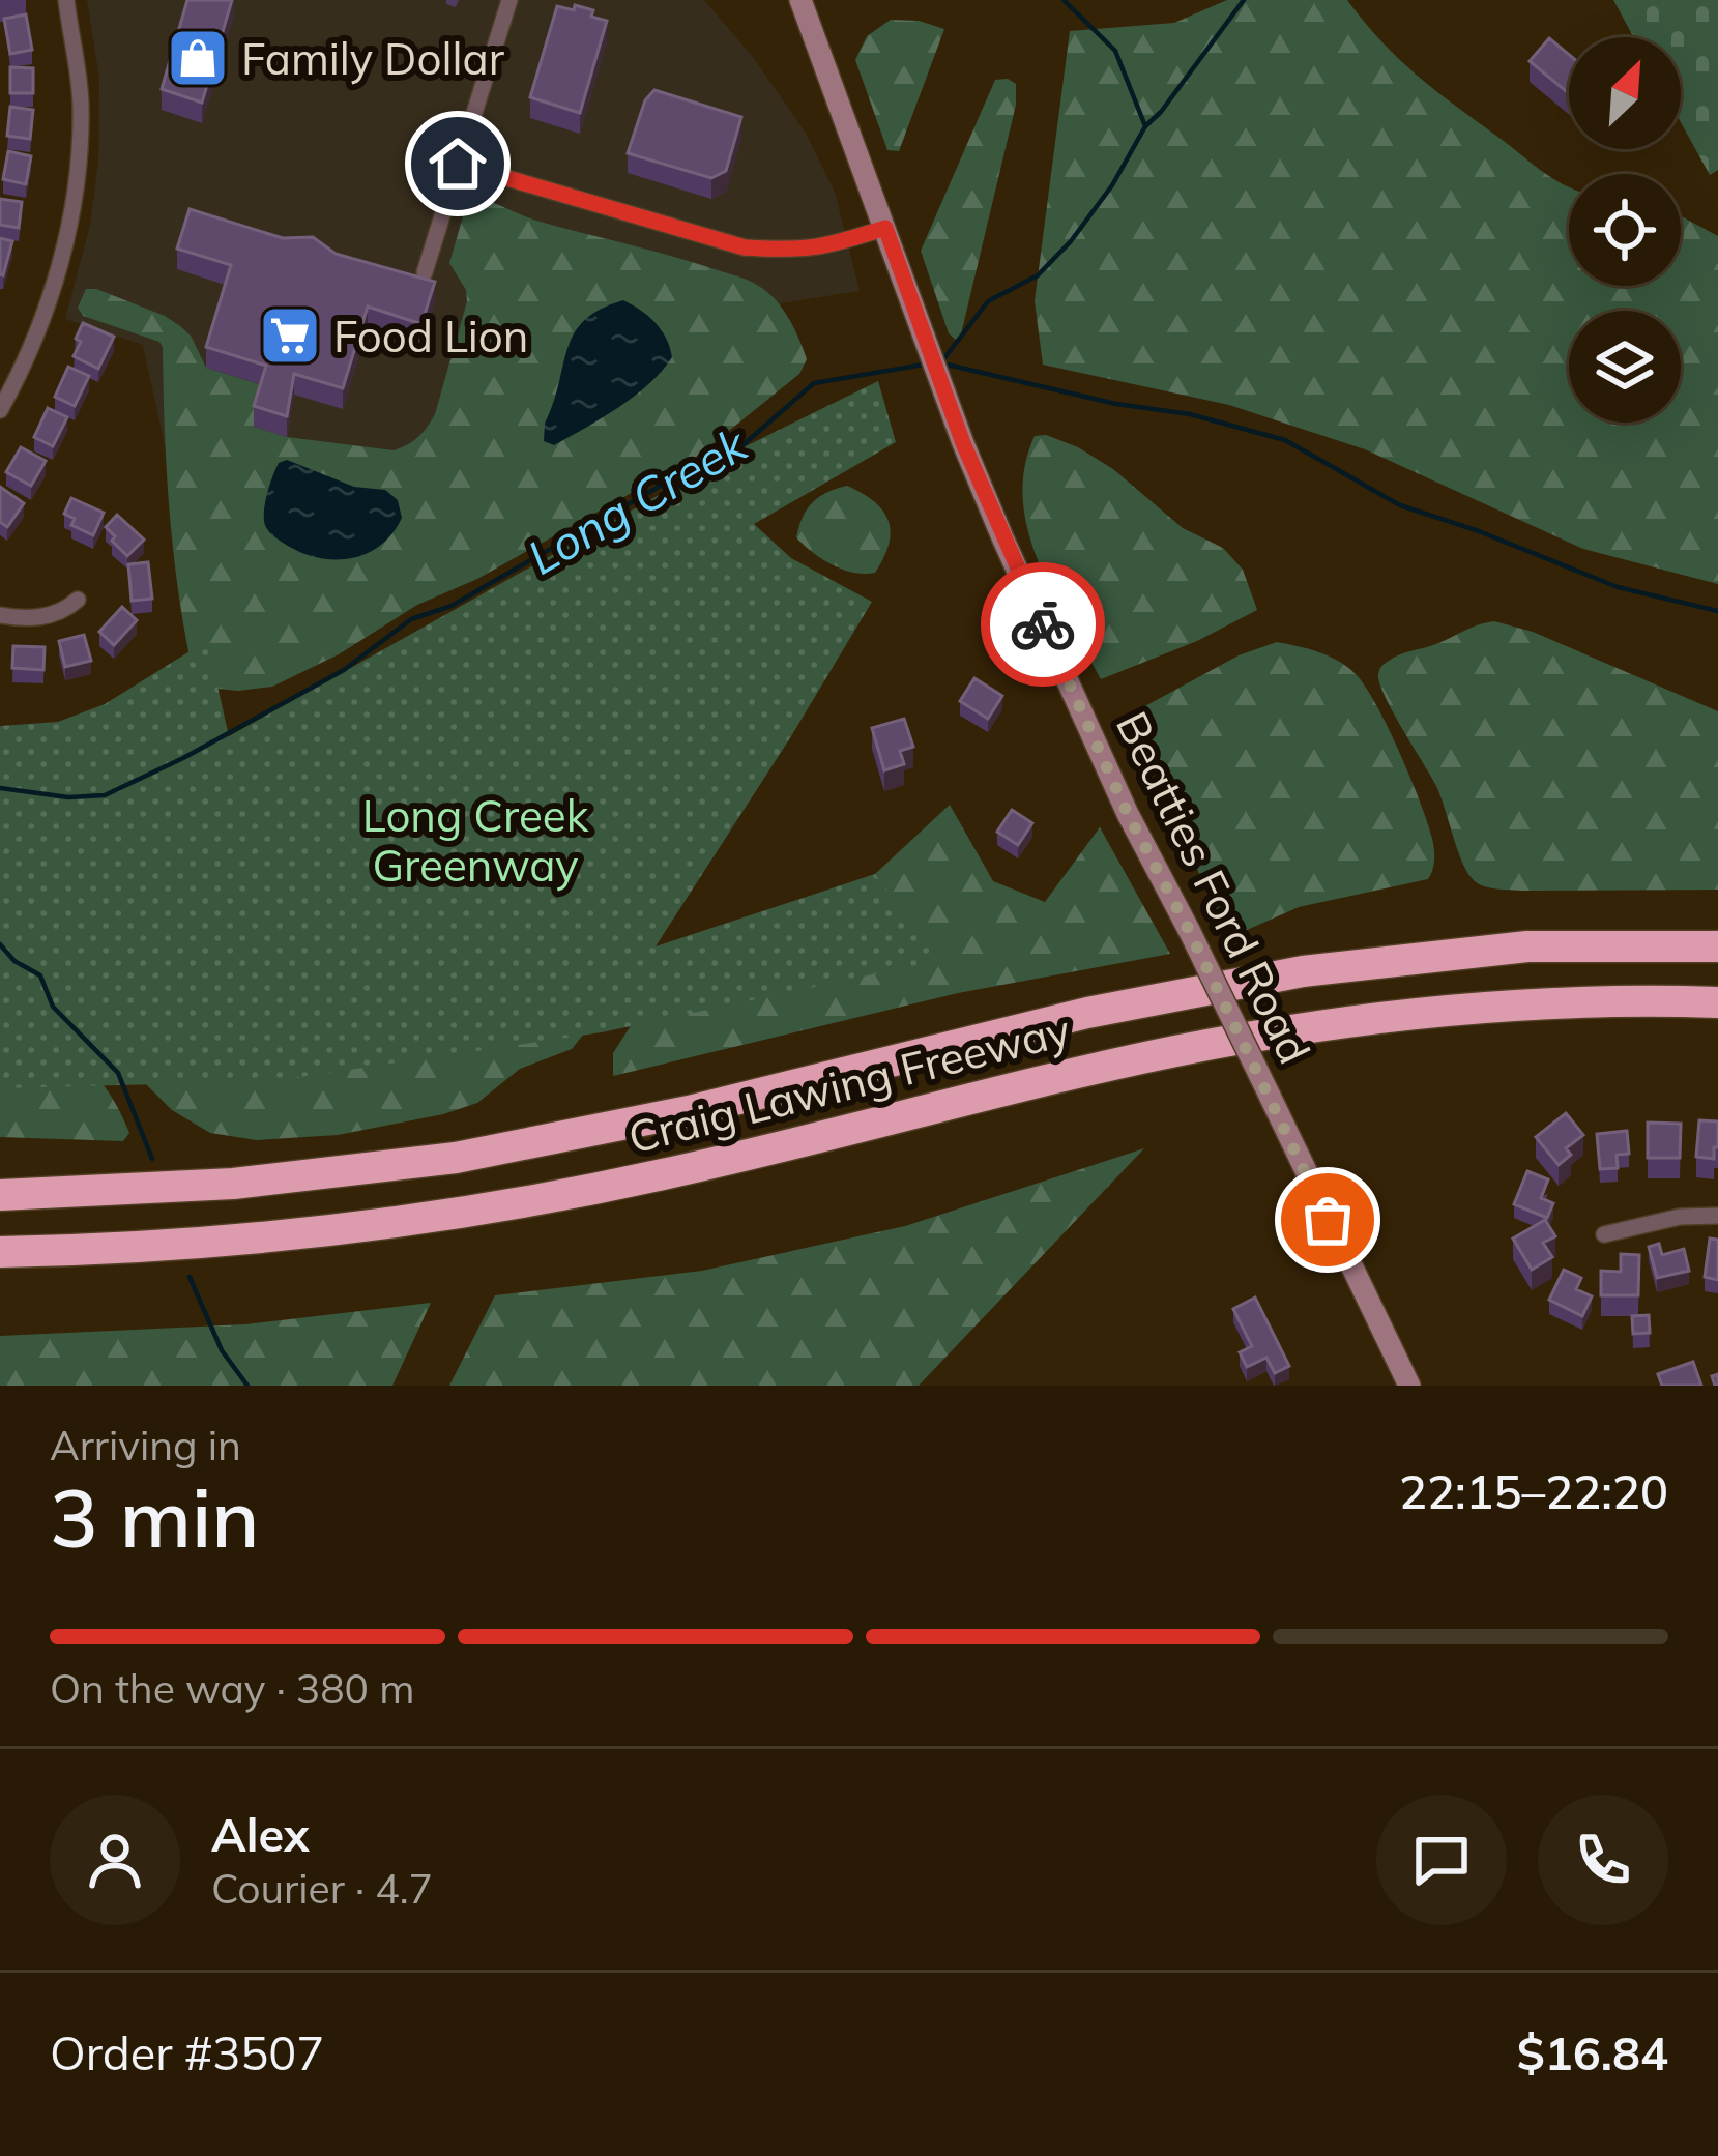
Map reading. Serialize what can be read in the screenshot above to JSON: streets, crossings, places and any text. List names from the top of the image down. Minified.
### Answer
{"streets":{"highway":["Craig Lawing Freeway"],"main road":["Beatties Ford Road"]},"water":["Long Creek"],"parks":["Long Creek Greenway"],"places":{"shop":["Family Dollar"],"supermarket":["Food Lion"]},"north":"top right","page":{"heading":["3 min","Arriving in","22:15–22:20"],"panel":["Alex","Courier · 4.7","Order #3507","$16.84"],"bar":"On the way · 380 m"}}
